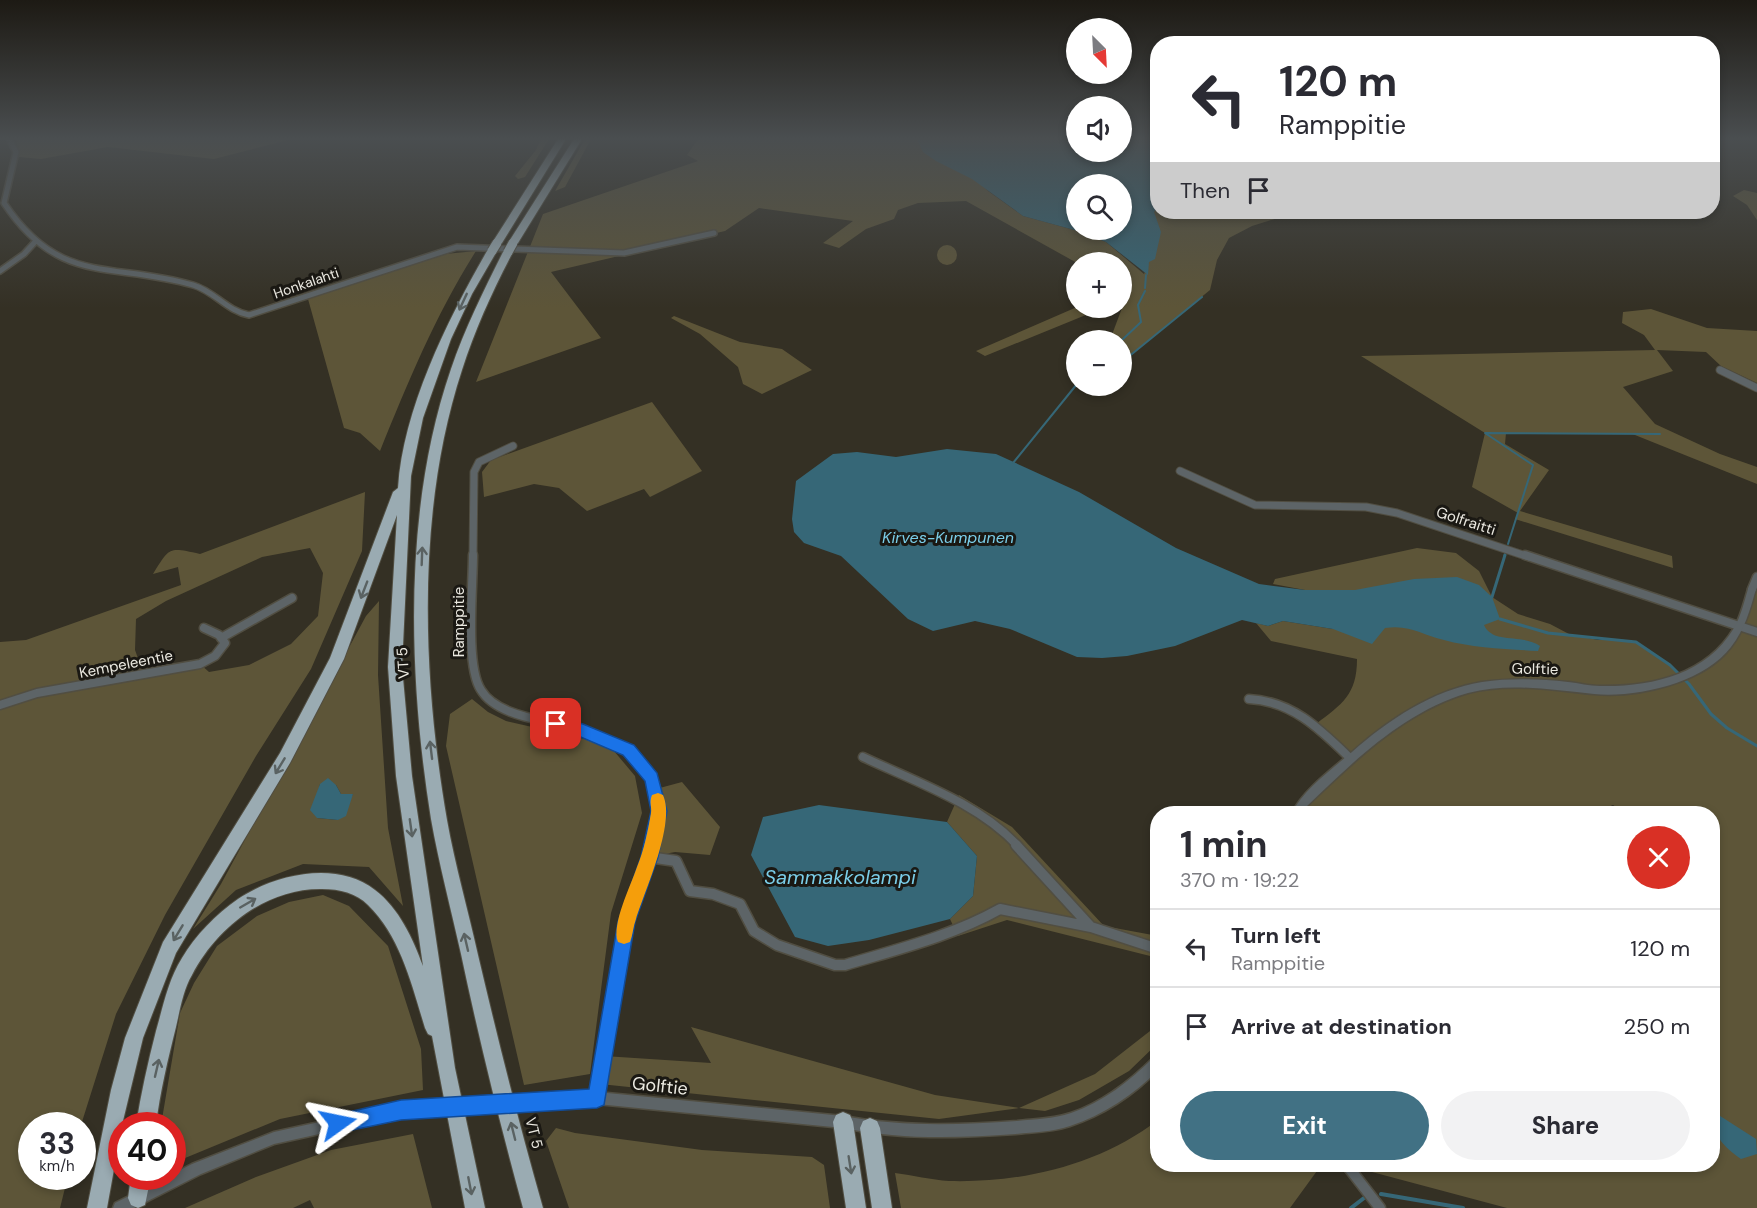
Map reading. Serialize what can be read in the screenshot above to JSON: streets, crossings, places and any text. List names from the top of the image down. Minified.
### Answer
{"streets":{"highway":["VT 5"],"street":["Honkalahti","Golfraitti","Ramppitie","Kempeleentie","Golftie"]},"crossings":[["Golfraitti","Golftie"],["Ramppitie","Golftie"]],"water":["Kirves-Kumpunen","Sammakkolampi"],"north":"bottom right","page":{"map_buttons":["+","−"],"turn":["120 m","Ramppitie"],"then":"Then","heading":["1 min","370 m · 19:22"],"list":[{"name":"Turn left","note":"Ramppitie","value":"120 m"},{"name":"Arrive at destination","value":"250 m"}],"buttons":["Exit","Share"],"speed":"33 km/h","limit":"40"}}
